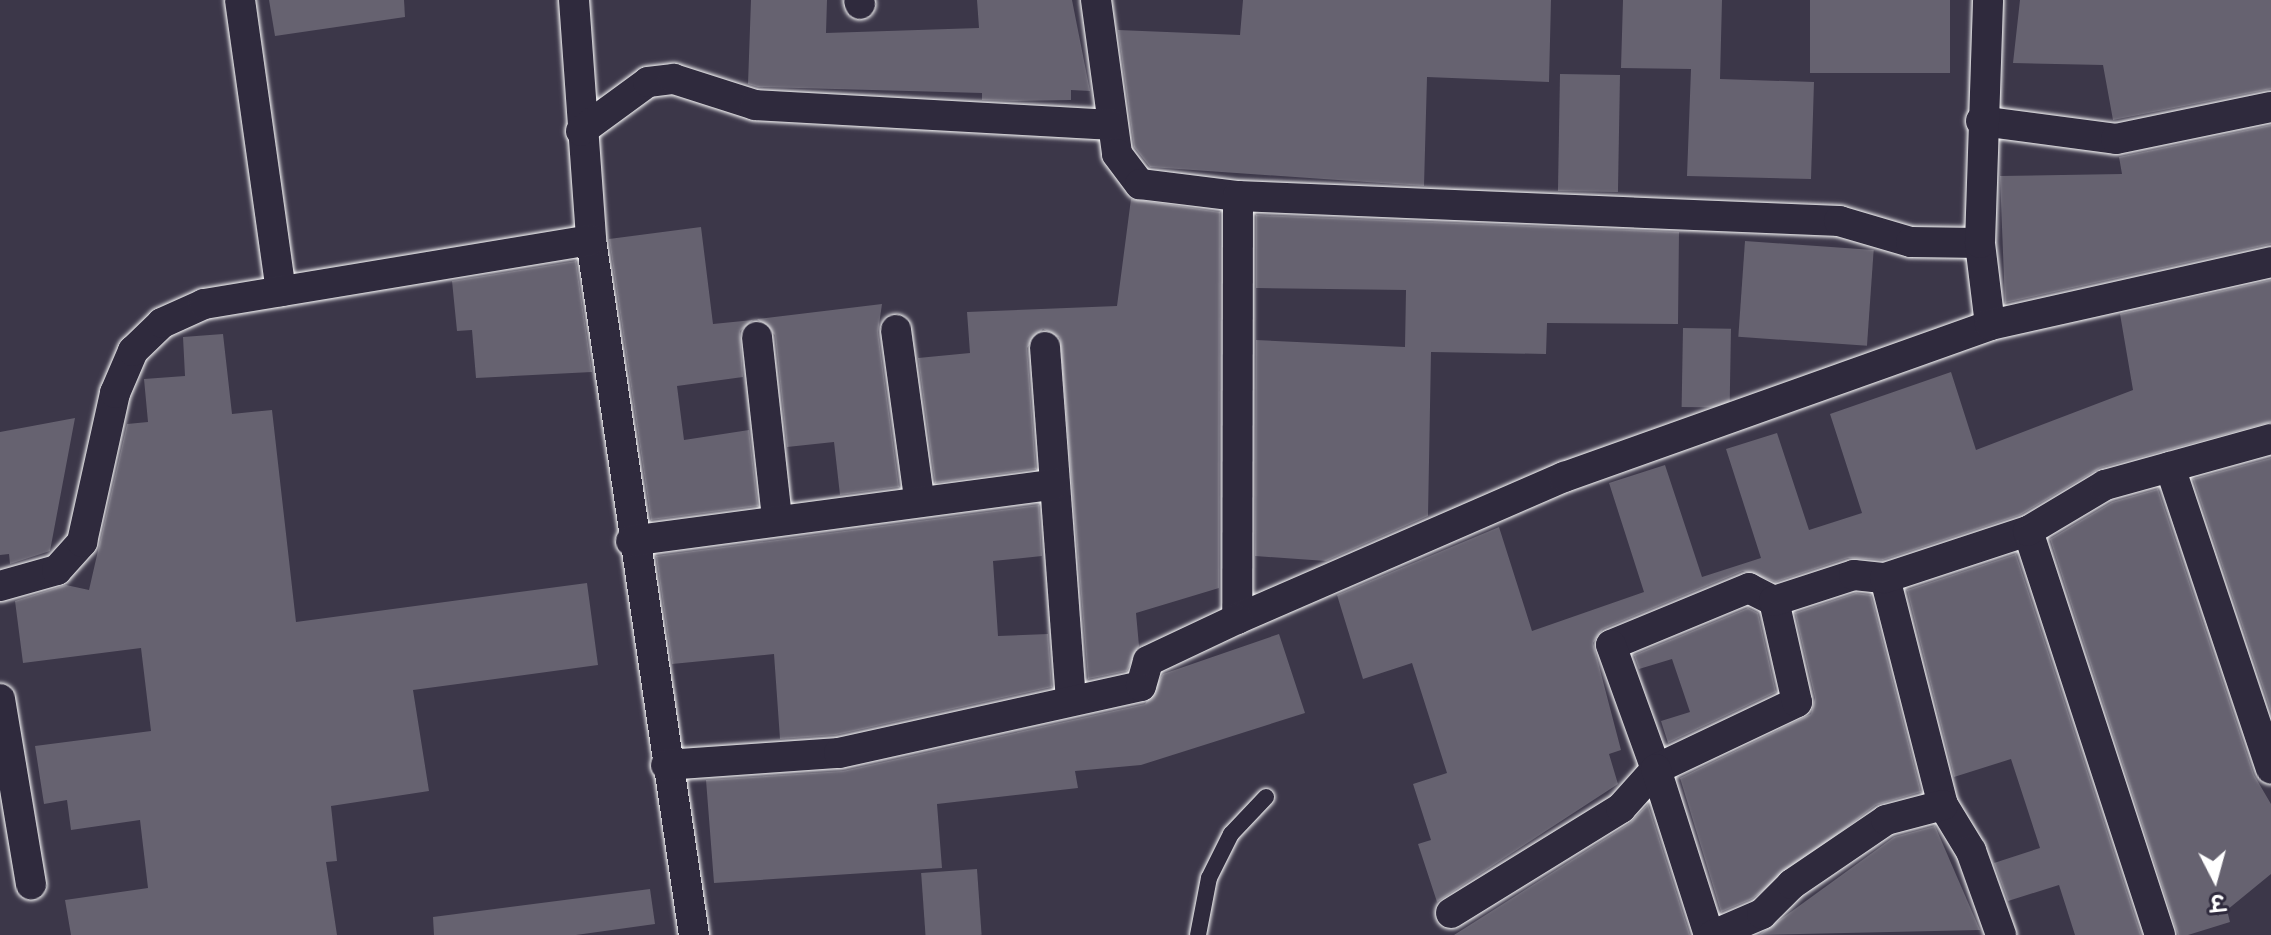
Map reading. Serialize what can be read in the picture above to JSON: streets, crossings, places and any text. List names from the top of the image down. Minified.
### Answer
{"north":"bottom"}
